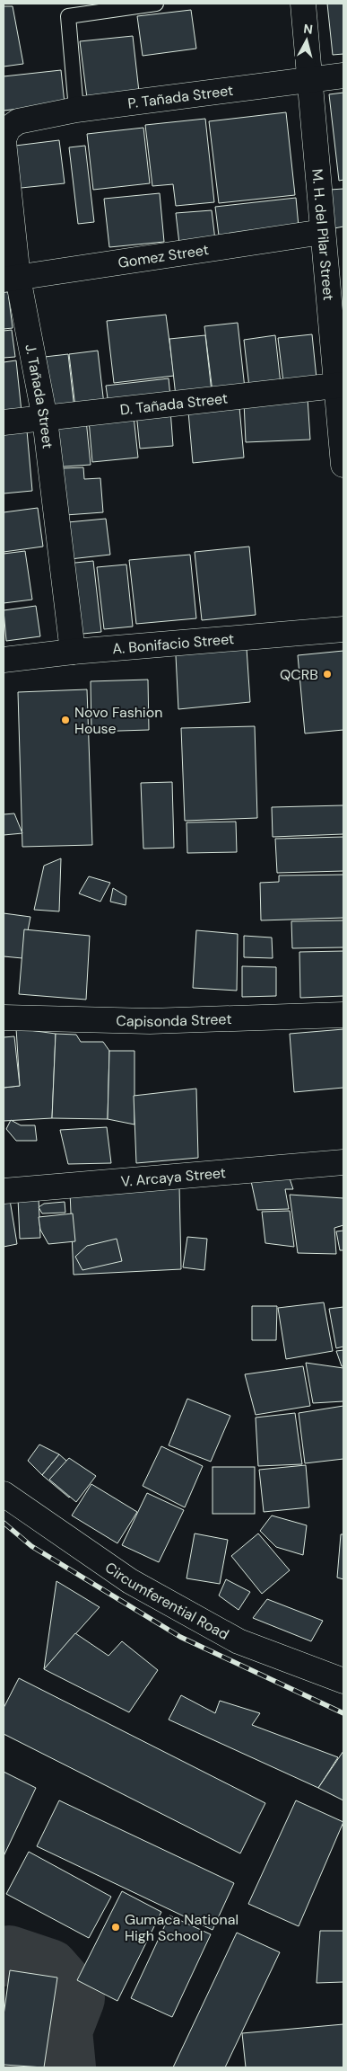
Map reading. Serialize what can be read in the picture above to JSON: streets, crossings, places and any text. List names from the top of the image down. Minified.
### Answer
{"streets":{"street":["P. Tañada Street","M. H. del Pilar Street","Gomez Street","J. Tañada Street","D. Tañada Street","A. Bonifacio Street","Capisonda Street","V. Arcaya Street","Circumferential Road"]},"crossings":[["P. Tañada Street","M. H. del Pilar Street"],["P. Tañada Street","J. Tañada Street"],["M. H. del Pilar Street","Gomez Street"],["M. H. del Pilar Street","D. Tañada Street"],["Gomez Street","J. Tañada Street"],["J. Tañada Street","D. Tañada Street"],["J. Tañada Street","A. Bonifacio Street"]],"places":["QCRB","Novo Fashion House","Gumaca National High School"],"north":"top"}
